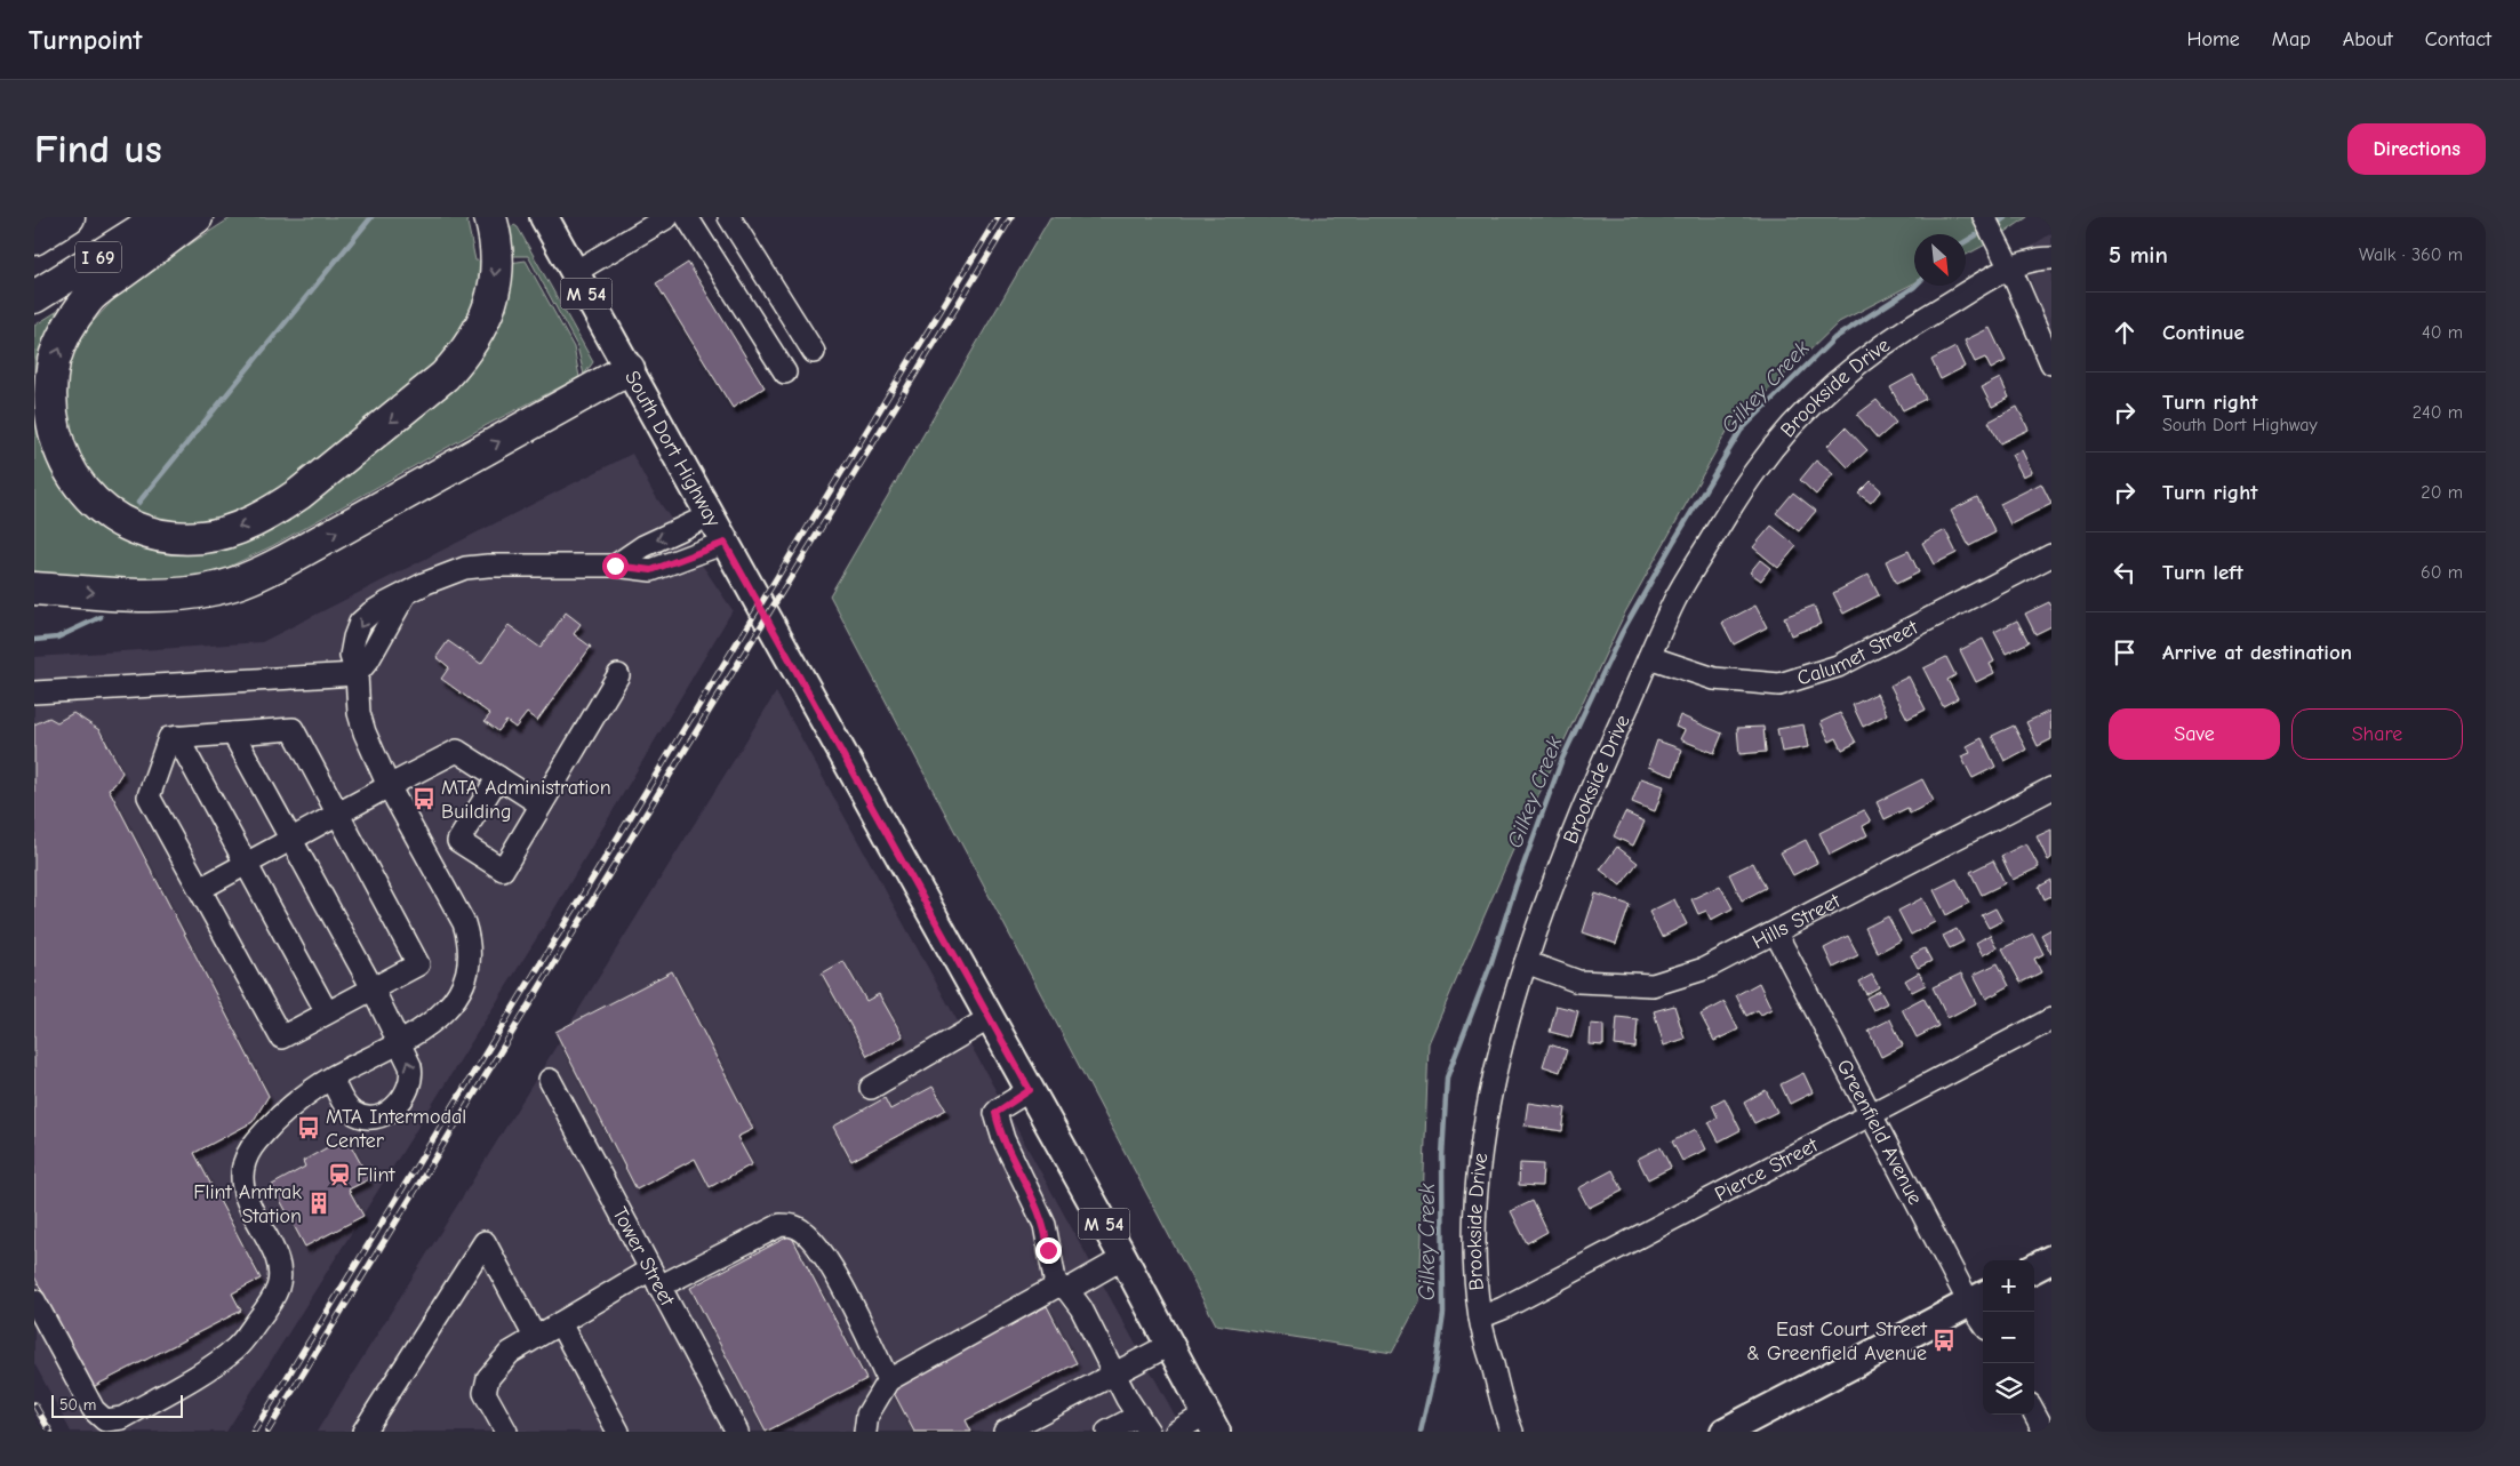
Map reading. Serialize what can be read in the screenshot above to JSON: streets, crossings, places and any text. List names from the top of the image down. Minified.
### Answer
{"streets":{"highway":["I 69"],"main road":["M 54","South Dort Highway"],"street":["Brookside Drive","Calumet Street","Hills Street","Greenfield Avenue","Pierce Street","Tower Street"]},"crossings":[["Brookside Drive","Calumet Street"],["Brookside Drive","Hills Street"],["Brookside Drive","Pierce Street"],["Hills Street","Greenfield Avenue"],["Greenfield Avenue","Pierce Street"]],"water":["Gilkey Creek"],"places":{"bus stop":["MTA Administration Building","MTA Intermodal Center","East Court Street & Greenfield Avenue"],"station":["Flint"],"building":["Flint Amtrak Station"]},"scale_bar":"50 m","north":"bottom right","page":{"header":"Turnpoint","nav":["Home","Map","About","Contact"],"buttons":["Directions",["Save","Share"]],"title":"Find us","heading":["5 min","Walk · 360 m"],"list":[["Continue","40 m"],["Turn right","South Dort Highway","240 m"],["Turn right","20 m"],["Turn left","60 m"],"Arrive at destination"],"map_buttons":["+","−"],"scale":"50 m"}}
